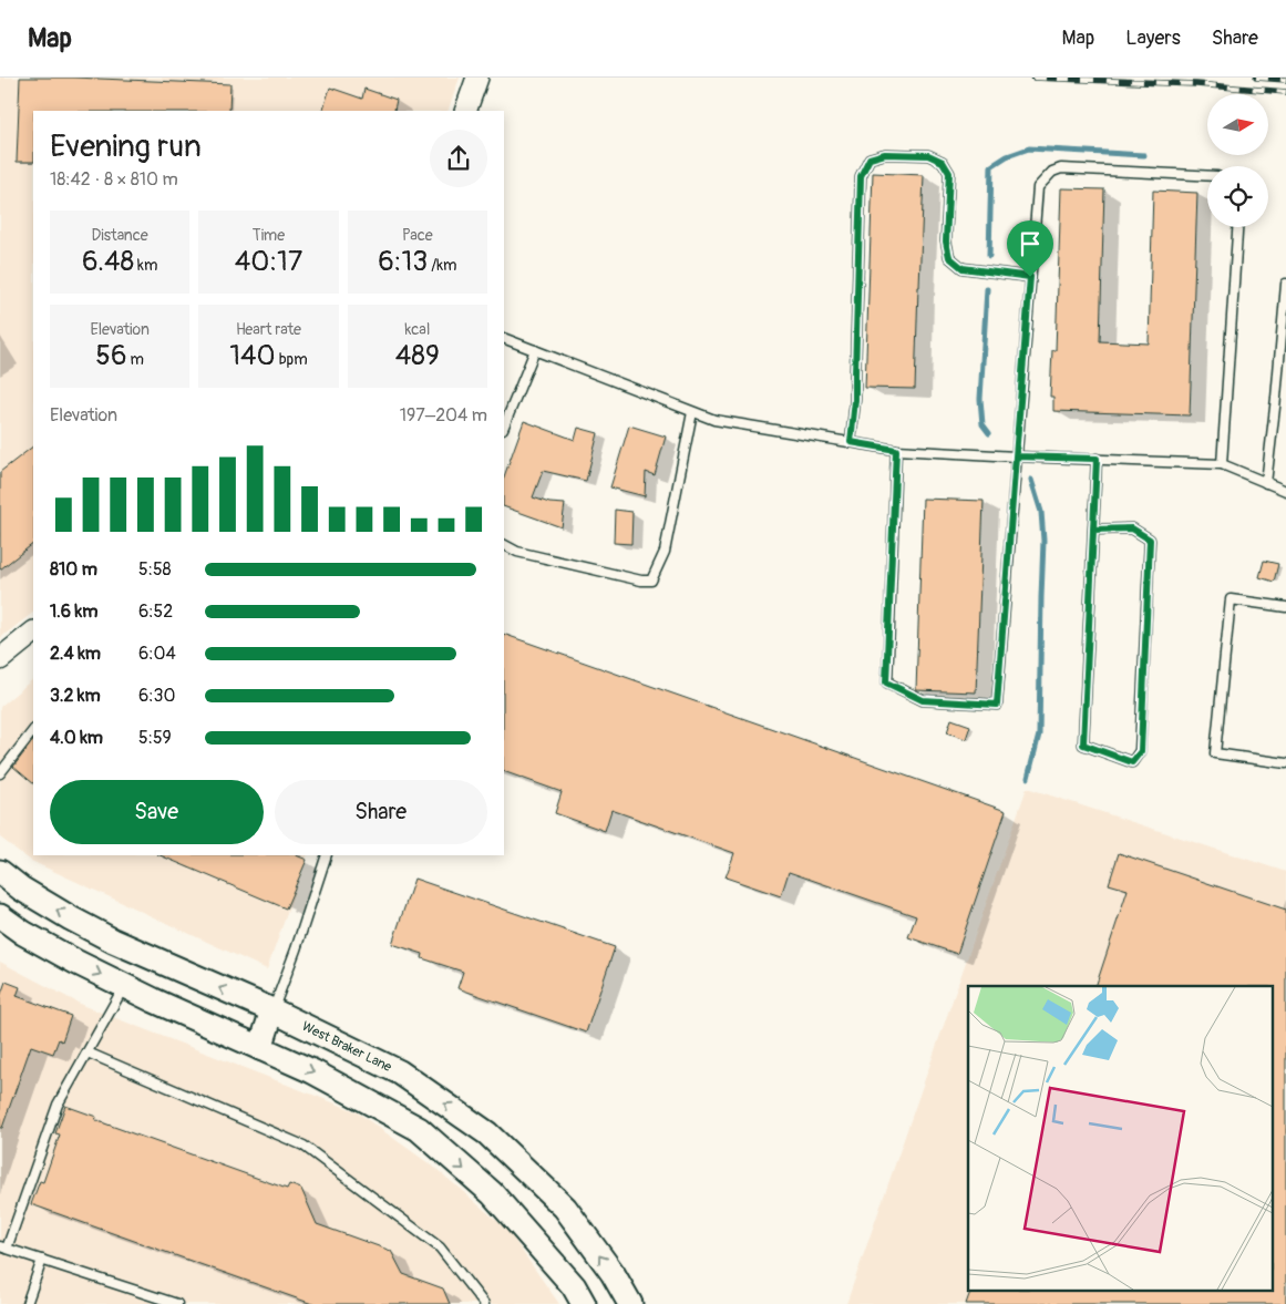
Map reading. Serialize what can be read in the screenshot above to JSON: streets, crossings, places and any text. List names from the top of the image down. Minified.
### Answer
{"streets":{"main road":["West Braker Lane"]},"north":"right","page":{"header":"Map","nav":["Map","Layers","Share"],"heading":["Evening run","18:42 · 8 × 810 m"],"stats":[["Distance","6.48 km"],["Time","40:17"],["Pace","6:13 /km"],["Elevation","56 m"],["Heart rate","140 bpm"],["kcal","489"]],"chart":["Elevation","197–204 m"],"list":[{"name":"810 m","note":"5:58"},{"name":"1.6 km","note":"6:52"},{"name":"2.4 km","note":"6:04"},{"name":"3.2 km","note":"6:30"},{"name":"4.0 km","note":"5:59"}],"buttons":["Save","Share"]}}
